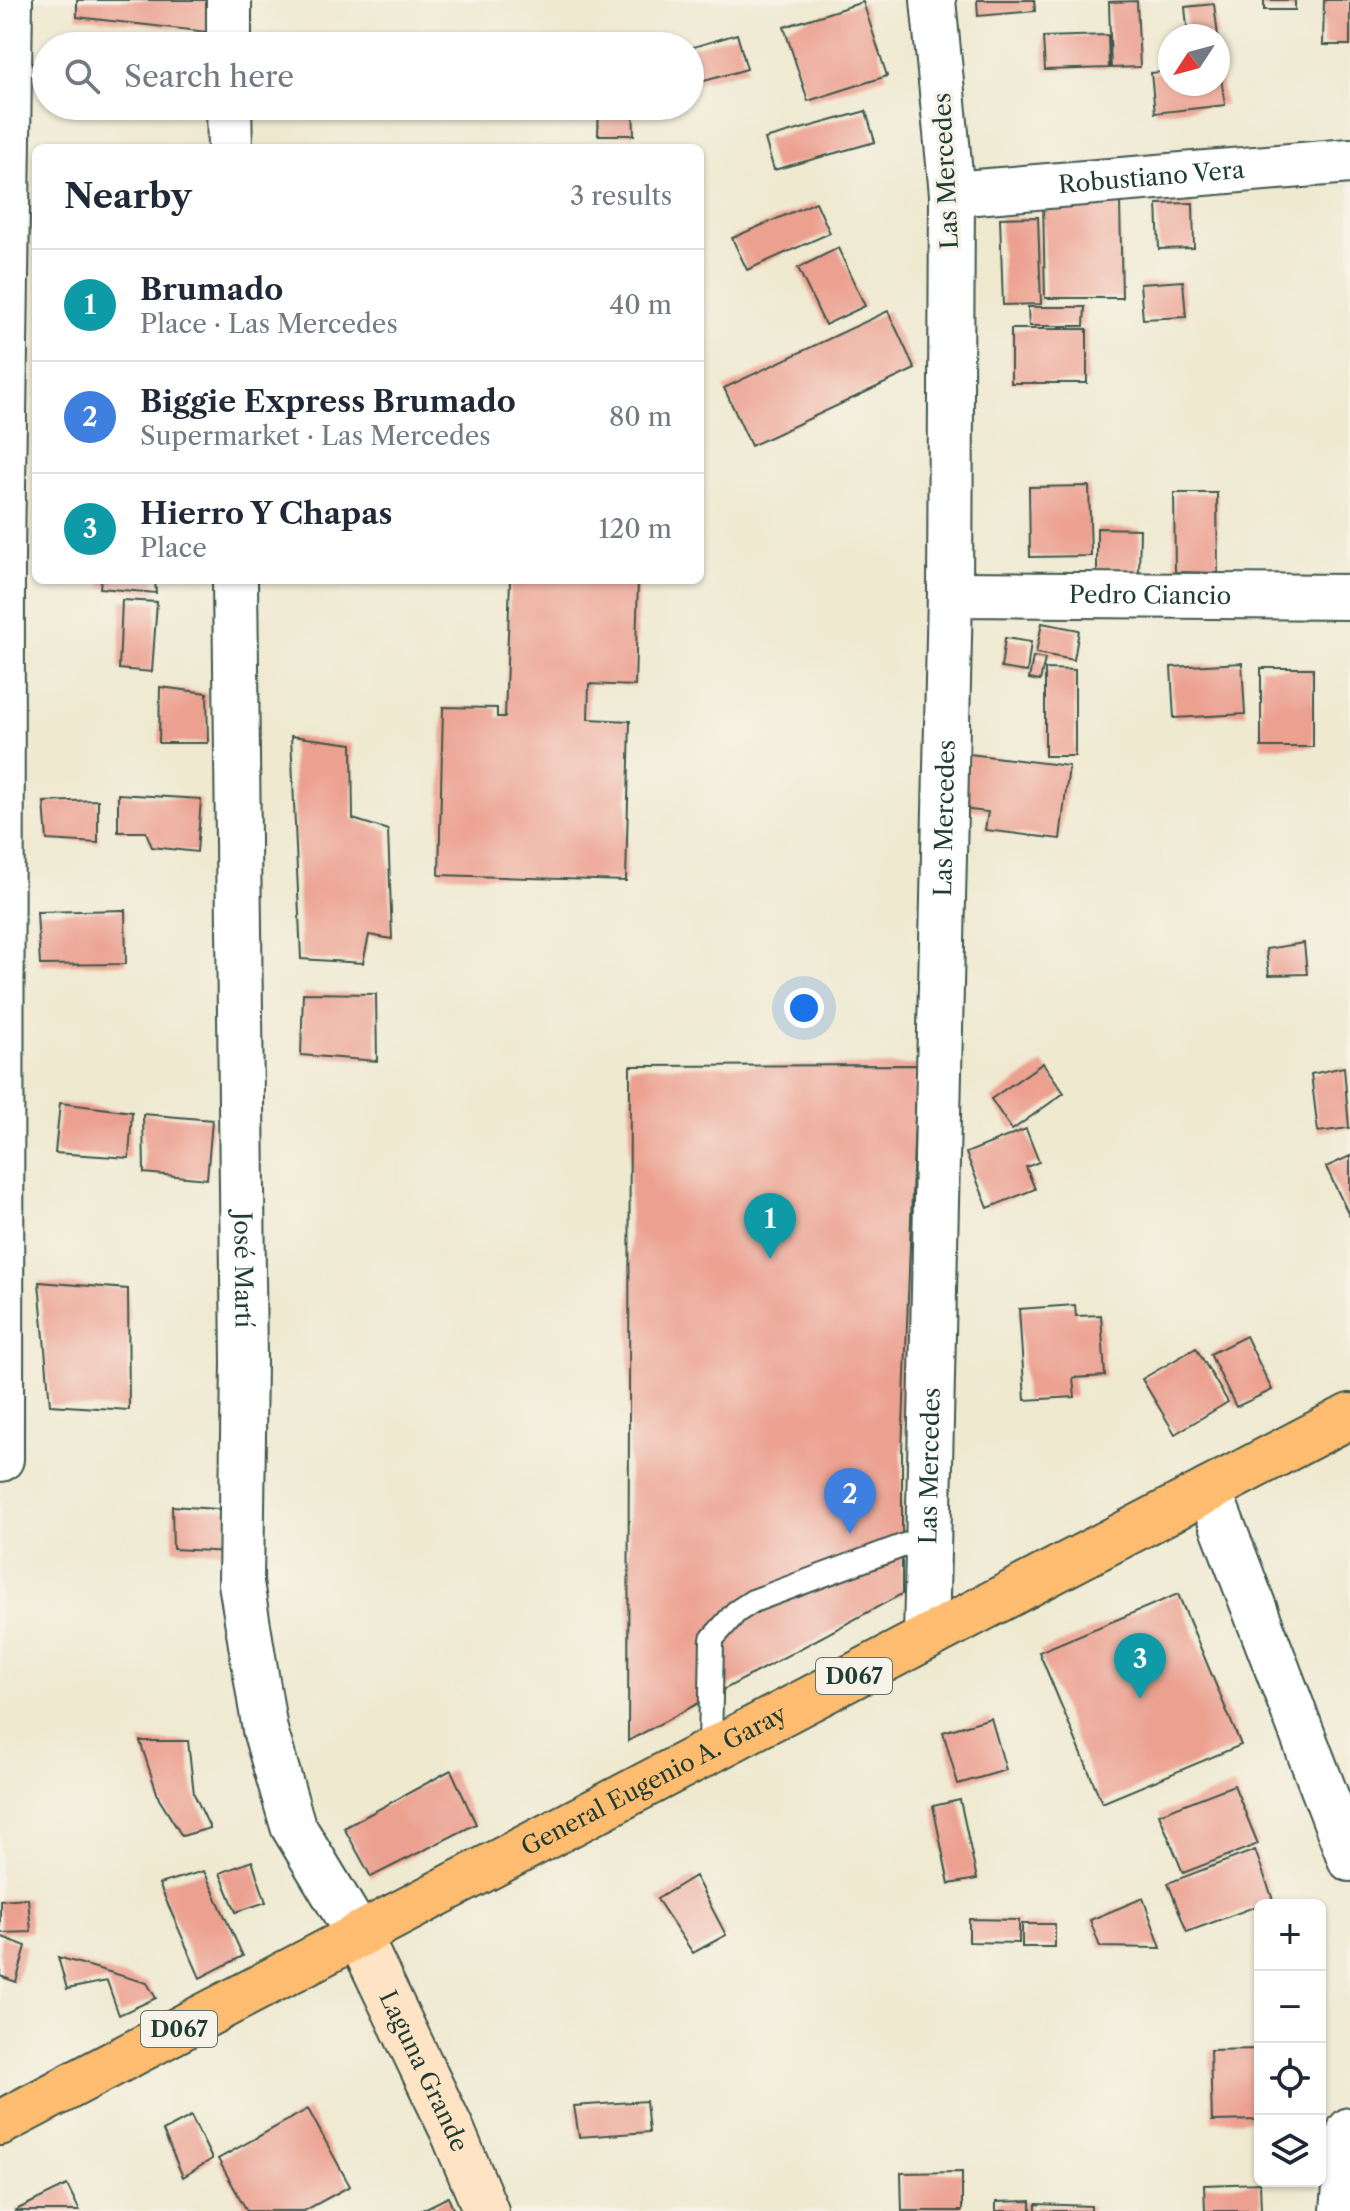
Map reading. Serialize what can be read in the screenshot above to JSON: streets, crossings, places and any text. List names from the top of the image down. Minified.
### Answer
{"streets":{"main road":["D067","General Eugenio A. Garay","Laguna Grande"],"street":["Las Mercedes","Robustiano Vera","Pedro Ciancio","José Martí"]},"crossings":[["Las Mercedes","Robustiano Vera"],["Las Mercedes","Pedro Ciancio"],["Las Mercedes","General Eugenio A. Garay"],["José Martí","General Eugenio A. Garay"],["José Martí","Laguna Grande"],["General Eugenio A. Garay","Laguna Grande"]],"north":"bottom left","page":{"search":"Search here","heading":["Nearby","3 results"],"list":[{"mark":"1","name":"Brumado","note":"Place · Las Mercedes","value":"40 m"},{"mark":"2","name":"Biggie Express Brumado","note":"Supermarket · Las Mercedes","value":"80 m"},{"mark":"3","name":"Hierro Y Chapas","note":"Place","value":"120 m"}],"pins":["1","2","3"],"map_buttons":["+","−"]}}
